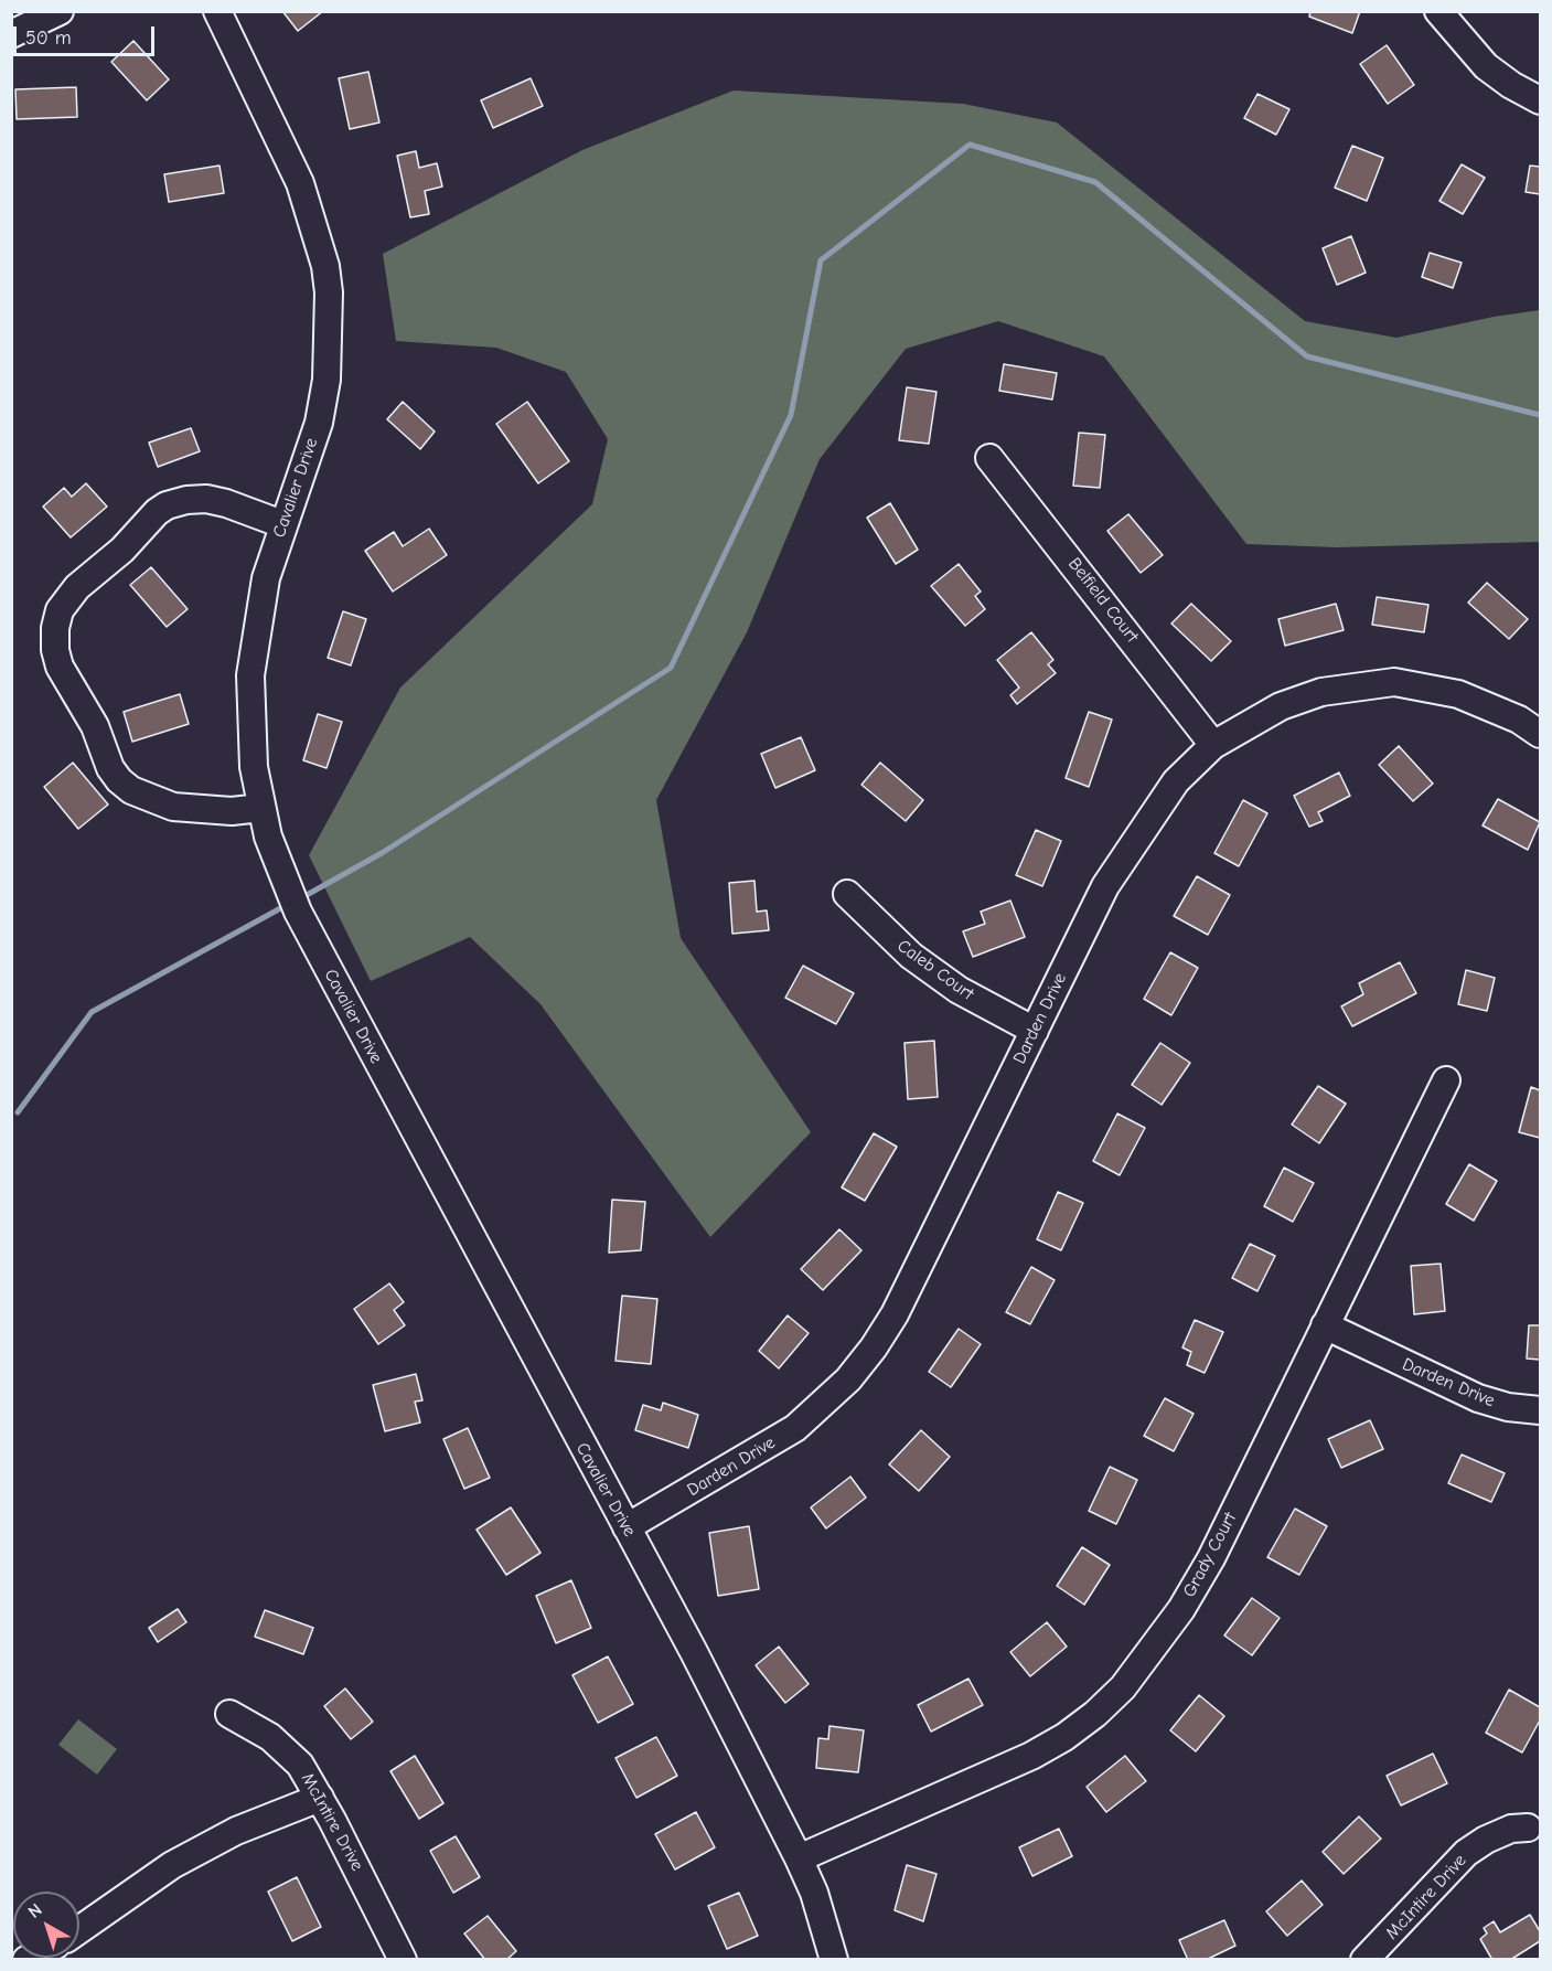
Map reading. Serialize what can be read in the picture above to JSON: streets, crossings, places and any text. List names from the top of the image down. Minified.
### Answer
{"streets":{"street":["Cavalier Drive","Belfield Court","Caleb Court","Darden Drive","Grady Court","McIntire Drive"]},"crossings":[["Cavalier Drive","Darden Drive"],["Cavalier Drive","Grady Court"],["Belfield Court","Darden Drive"],["Caleb Court","Darden Drive"],["Darden Drive","Grady Court"]],"scale_bar":"50 m","north":"top left"}
